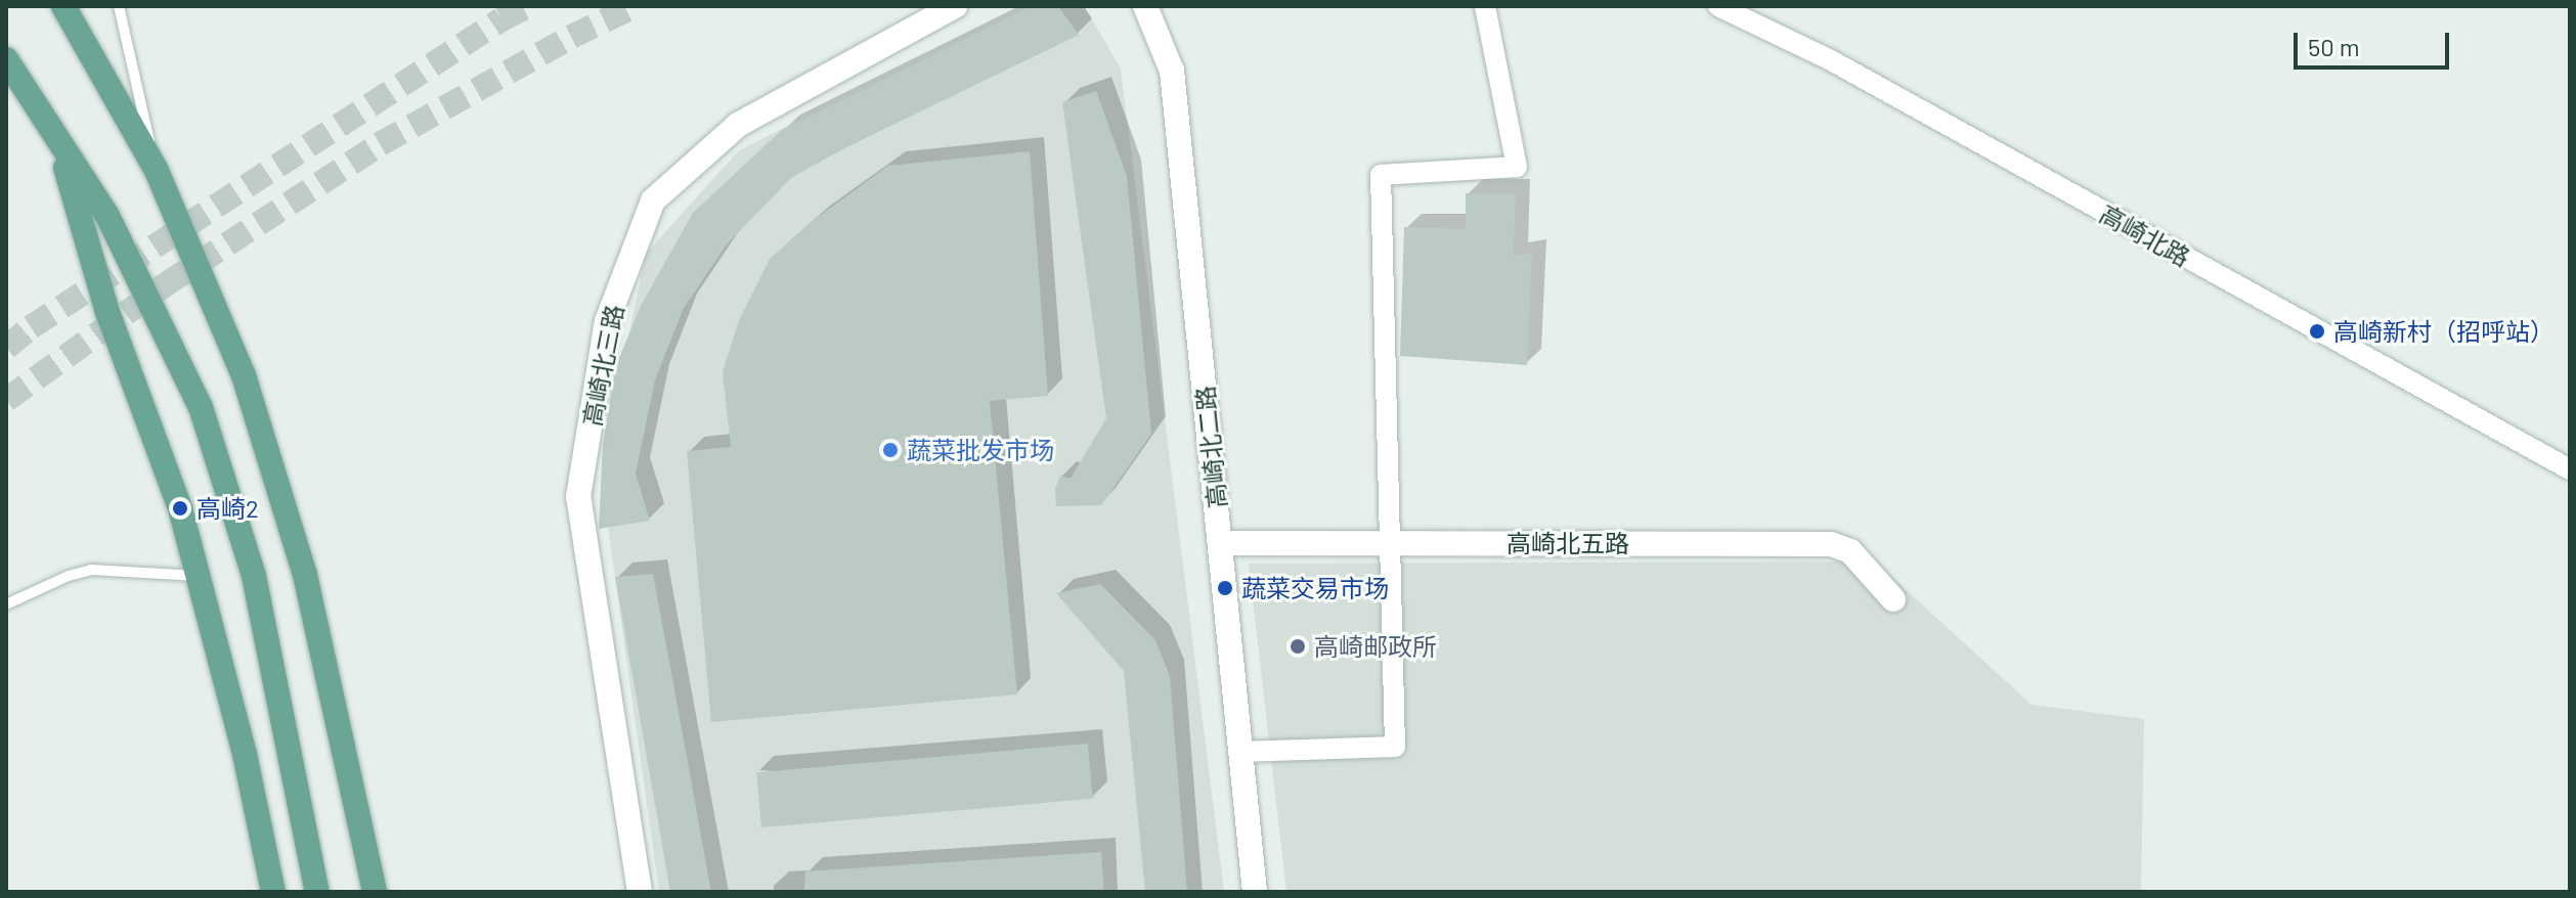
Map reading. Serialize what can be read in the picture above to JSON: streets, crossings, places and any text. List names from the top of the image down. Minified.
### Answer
{"streets":{"street":["高崎北路","高崎北三路","高崎北二路","高崎北五路"]},"crossings":[["高崎北二路","高崎北五路"]],"places":["高崎新村（招呼站）","蔬菜批发市场","高崎2","蔬菜交易市场","高崎邮政所"],"scale_bar":"50 m"}
